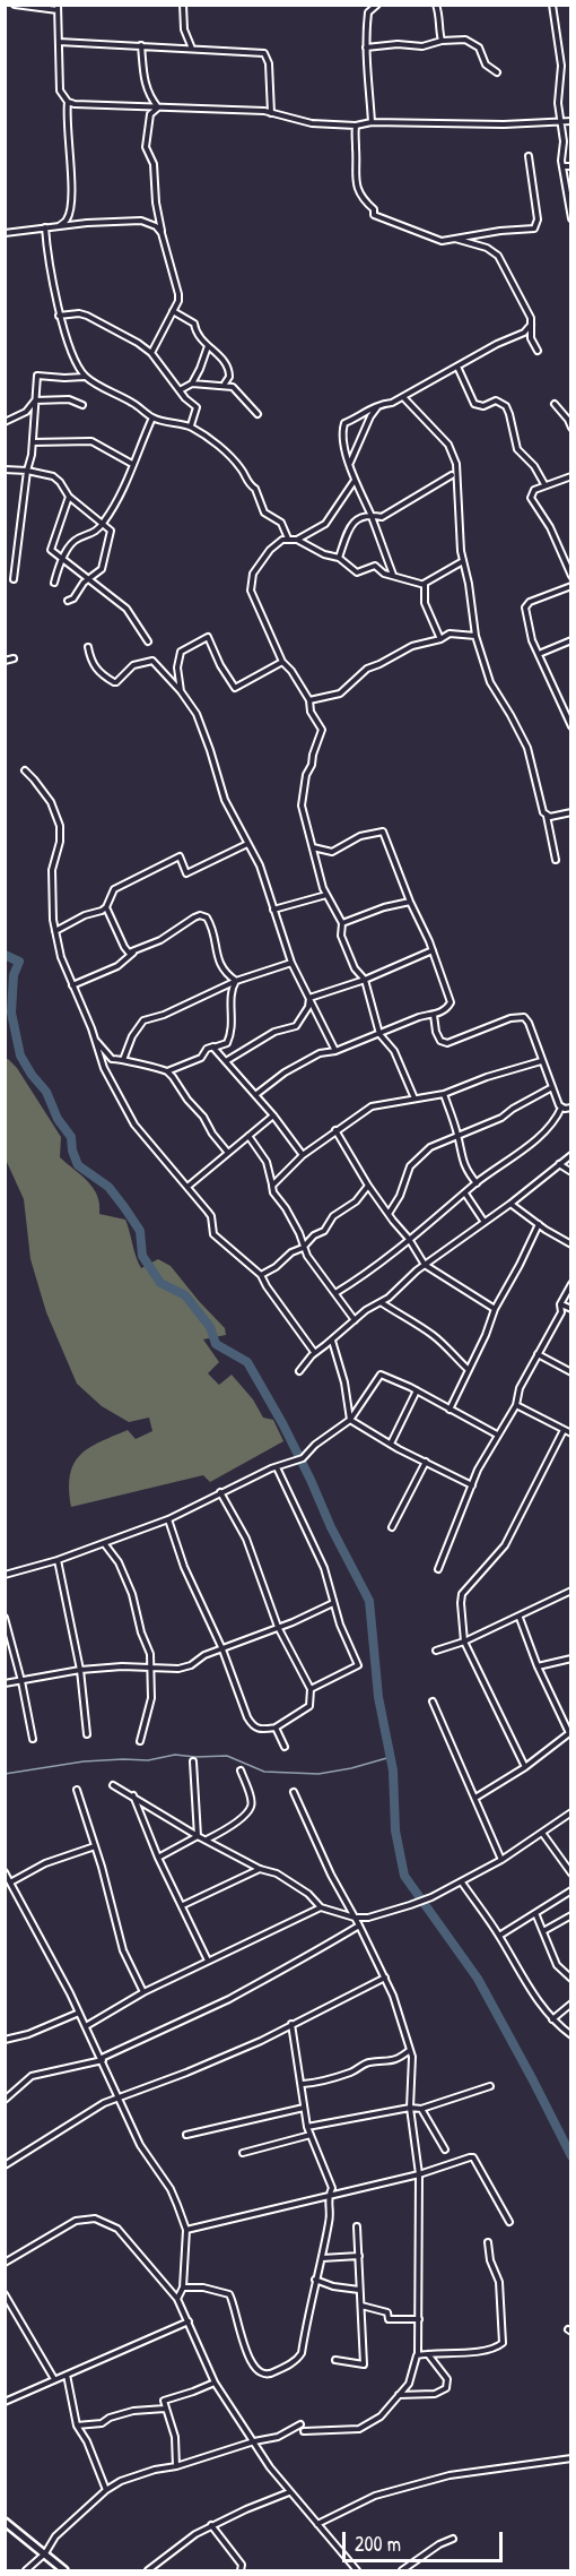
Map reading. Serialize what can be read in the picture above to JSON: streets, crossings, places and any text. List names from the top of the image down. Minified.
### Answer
{"scale_bar":"200 m"}
